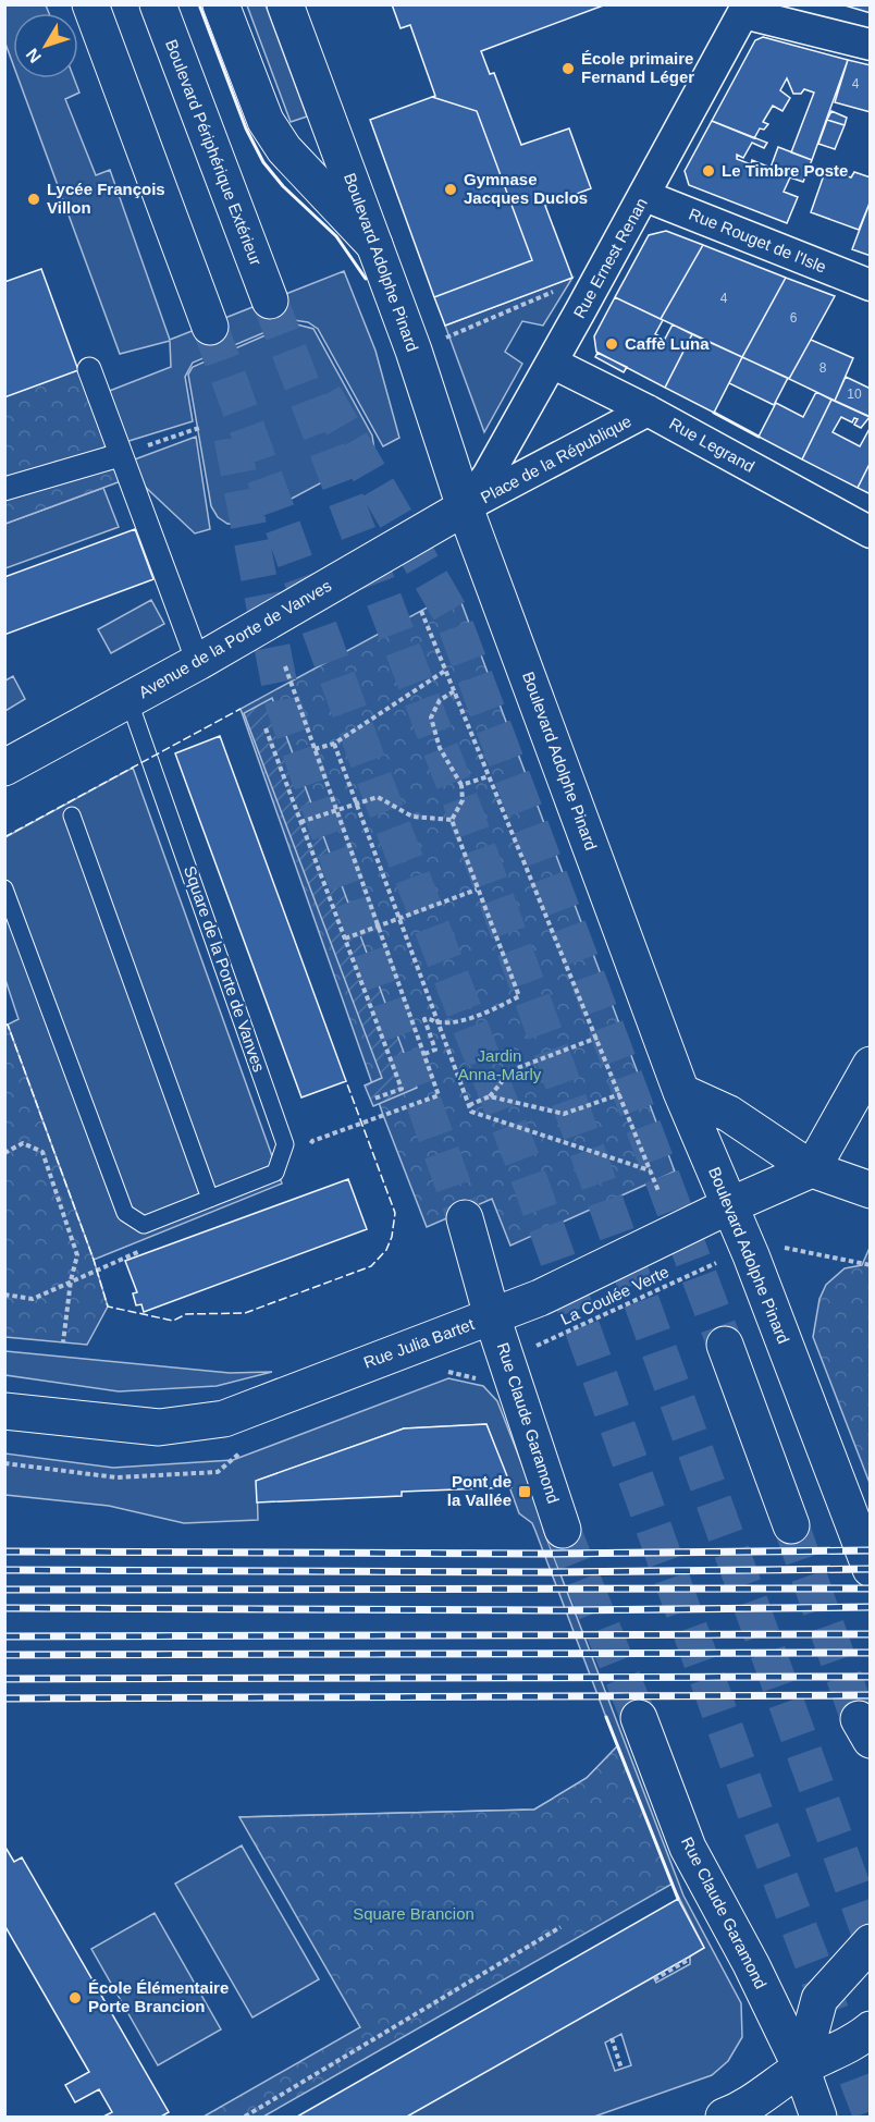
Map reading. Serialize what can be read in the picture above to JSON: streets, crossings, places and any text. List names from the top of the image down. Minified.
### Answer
{"streets":{"main road":["Boulevard Périphérique Extérieur","Boulevard Adolphe Pinard","Avenue de la Porte de Vanves","Rue Julia Bartet","Rue Claude Garamond"],"street":["Rue Rouget de l'Isle","Rue Ernest Renan","Rue Legrand","Place de la République"],"lane":["Square de la Porte de Vanves"],"path":["La Coulée Verte"]},"crossings":[["Rue Rouget de l'Isle","Rue Ernest Renan"],["Rue Ernest Renan","Boulevard Adolphe Pinard"],["Rue Ernest Renan","Rue Legrand"],["Rue Ernest Renan","Place de la République"],["Rue Ernest Renan","Avenue de la Porte de Vanves"],["Boulevard Adolphe Pinard","Place de la République"],["Boulevard Adolphe Pinard","Avenue de la Porte de Vanves"],["Boulevard Adolphe Pinard","Rue Julia Bartet"],["Rue Legrand","Place de la République"],["Place de la République","Avenue de la Porte de Vanves"],["Avenue de la Porte de Vanves","Square de la Porte de Vanves"],["Rue Julia Bartet","Rue Claude Garamond"]],"parks":["Jardin Anna-Marly","Square Brancion"],"places":{"other":["École primaire Fernand Léger","Le Timbre Poste","Gymnase Jacques Duclos","Lycée François Villon","Caffè Luna","École Élémentaire Porte Brancion"],"transit":["Pont de la Vallée"]},"house_numbers":["4","4","6","8","10"],"north":"bottom left"}
